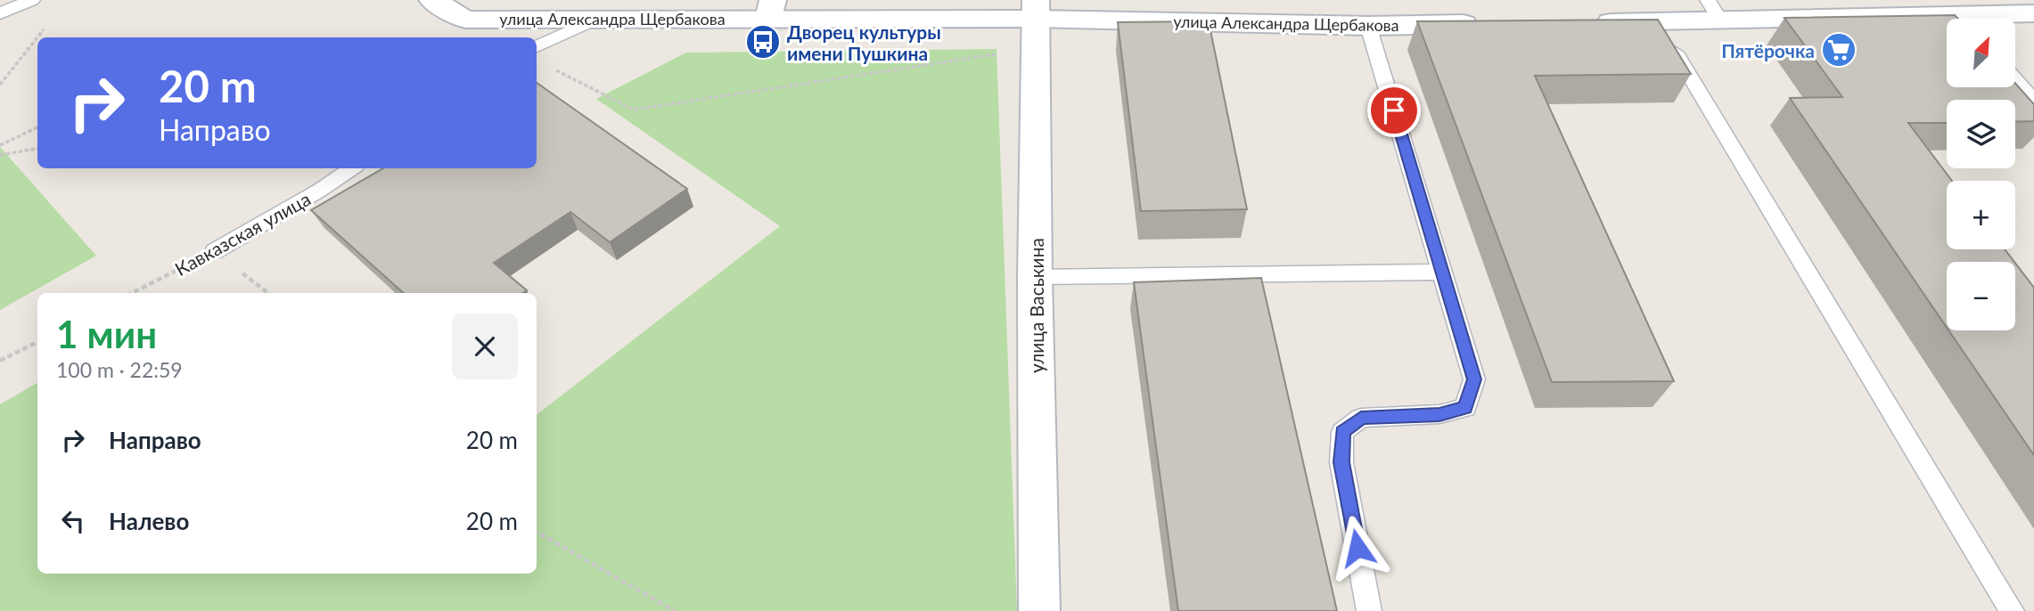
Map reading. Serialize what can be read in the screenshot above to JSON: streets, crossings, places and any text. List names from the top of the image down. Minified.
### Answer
{"streets":{"street":["улица Александра Щербакова","улица Васькина"],"lane":["Кавказская улица"]},"crossings":[["улица Александра Щербакова","улица Васькина"]],"places":{"bus stop":["Дворец культуры имени Пушкина"],"supermarket":["Пятёрочка"]},"north":"top right","page":{"map_buttons":["+","−"],"turn":["20 m","Направо"],"heading":["1 мин","100 m · 22:59"],"list":[{"name":"Направо","value":"20 m"},{"name":"Налево","value":"20 m"}]}}
